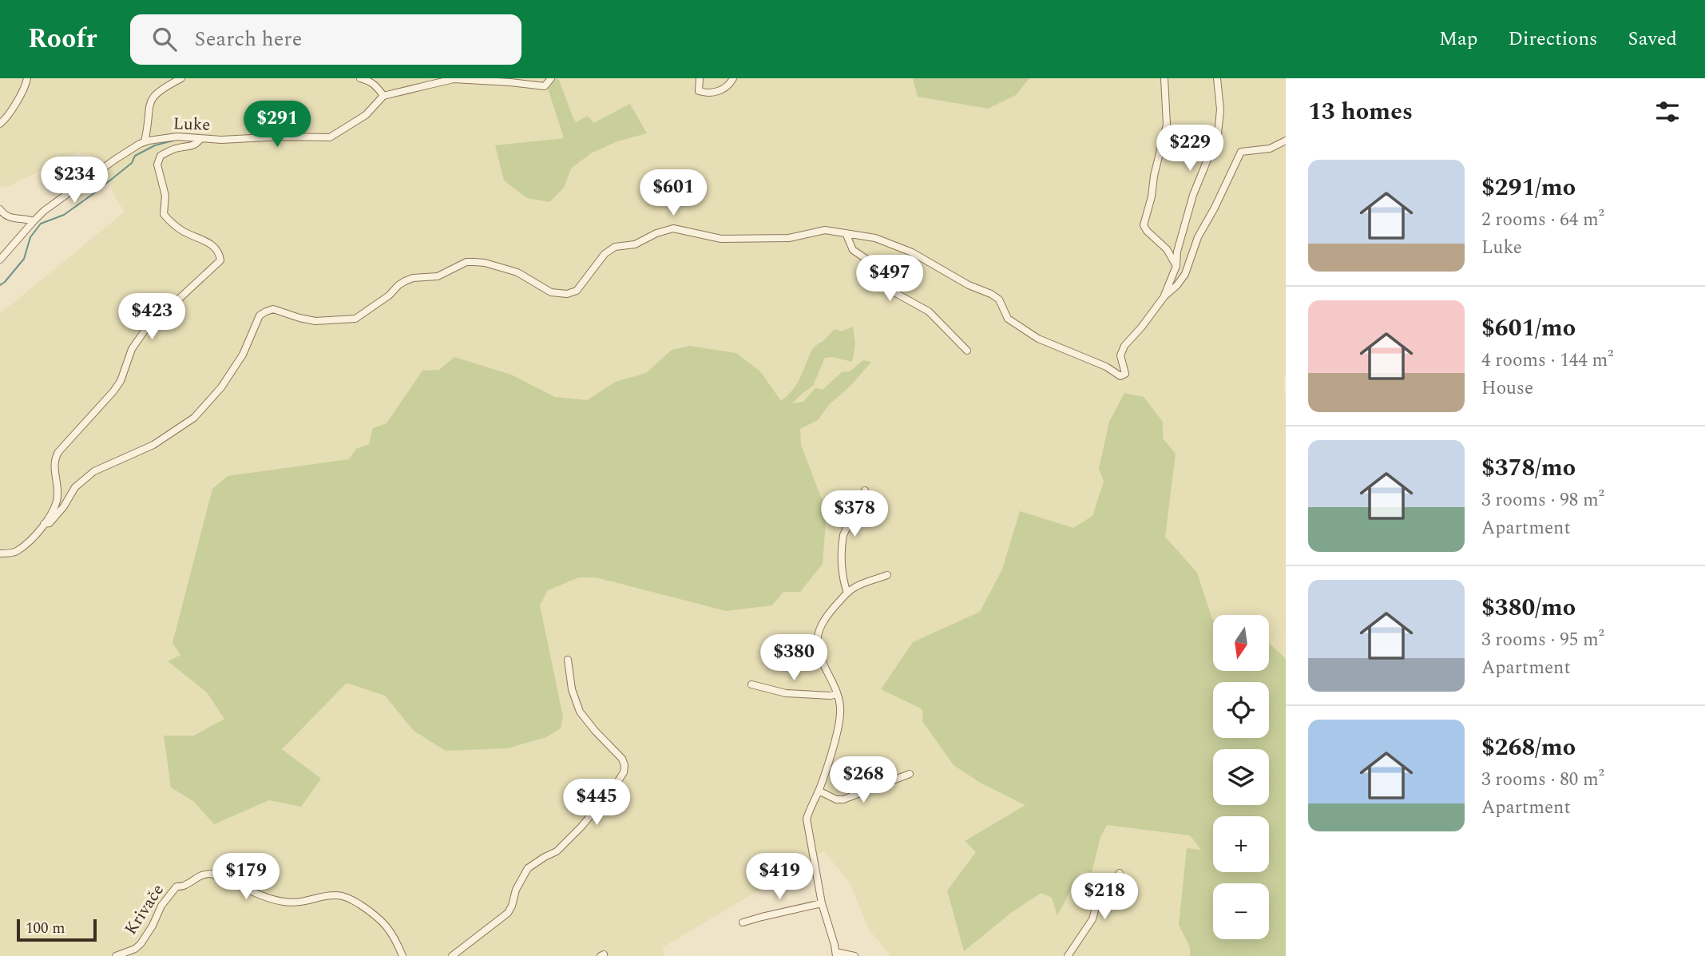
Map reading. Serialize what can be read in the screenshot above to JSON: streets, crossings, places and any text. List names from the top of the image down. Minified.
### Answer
{"streets":{"street":["Luke","Krivače"]},"scale_bar":"100 m","north":"bottom","page":{"header":"Roofr","search":"Search here","nav":["Map","Directions","Saved"],"heading":"13 homes","price":["$291","$229","$234","$601","$497","$423","$378","$380","$268","$445","$179","$419","$218"],"list":[{"name":"$291/mo","note":"2 rooms · 64 m² · Luke"},{"name":"$601/mo","note":"4 rooms · 144 m² · House"},{"name":"$378/mo","note":"3 rooms · 98 m² · Apartment"},{"name":"$380/mo","note":"3 rooms · 95 m² · Apartment"},{"name":"$268/mo","note":"3 rooms · 80 m² · Apartment"}],"map_buttons":["+","−"],"scale":"100 m"}}
